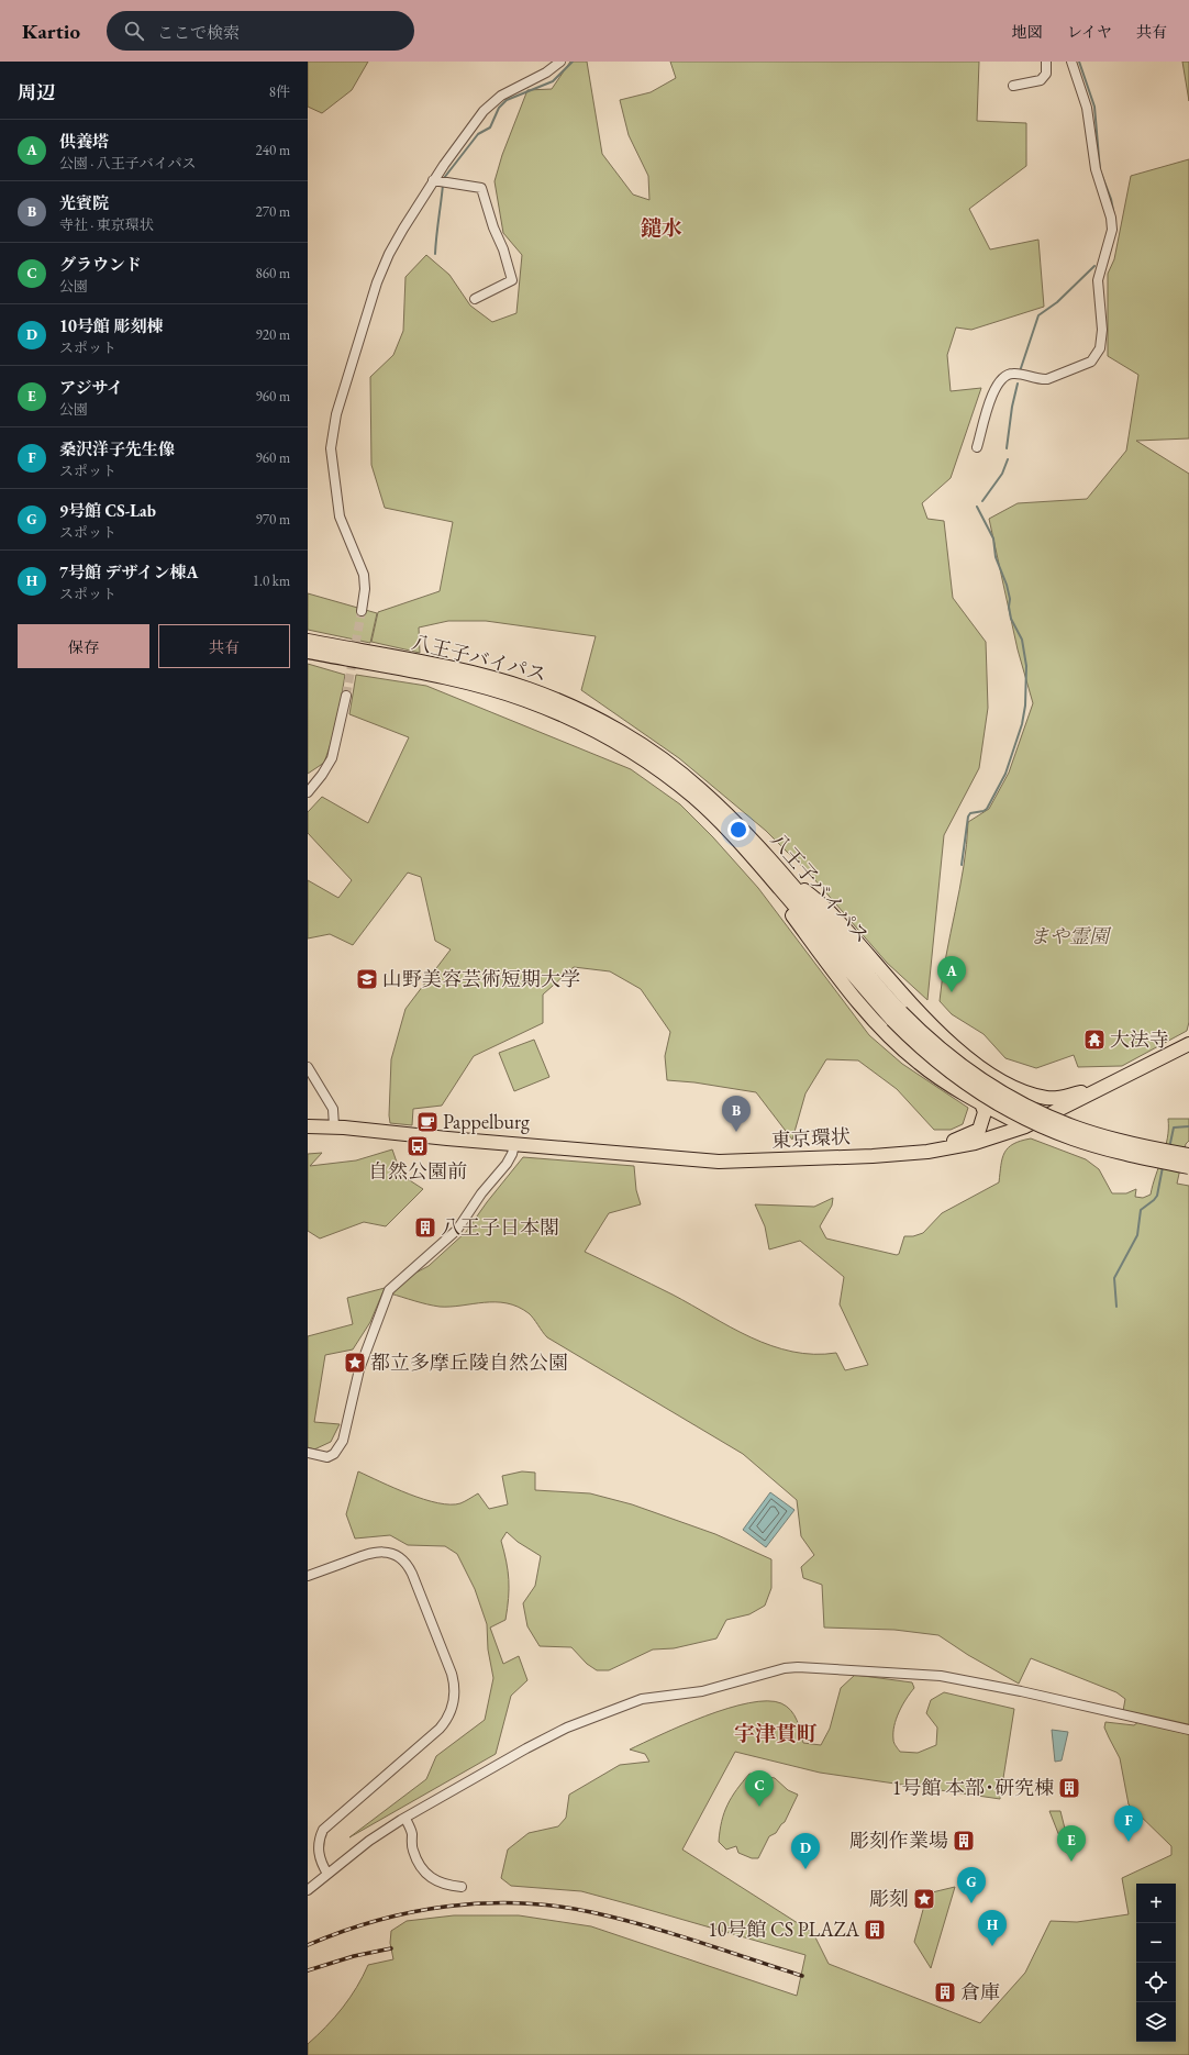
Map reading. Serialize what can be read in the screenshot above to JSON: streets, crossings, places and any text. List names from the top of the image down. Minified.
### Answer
{"streets":{"highway":["八王子バイパス","東京環状"]},"districts":["鑓水","宇津貫町"],"parks":["まや霊園"],"places":{"school or university":["山野美容芸術短期大学"],"temple":["大法寺"],"cafe":["Pappelburg"],"bus stop":["自然公園前"],"building":["八王子日本閣","1号館 本部･研究棟","彫刻作業場","10号館 CS PLAZA","倉庫"],"place":["都立多摩丘陵自然公園","彫刻"]},"page":{"header":"Kartio","search":"ここで検索","nav":["地図","レイヤ","共有"],"heading":["周辺","8件"],"list":[{"mark":"A","name":"供養塔","note":"公園 · 八王子バイパス","value":"240 m"},{"mark":"B","name":"光賓院","note":"寺社 · 東京環状","value":"270 m"},{"mark":"C","name":"グラウンド","note":"公園","value":"860 m"},{"mark":"D","name":"10号館 彫刻棟","note":"スポット","value":"920 m"},{"mark":"E","name":"アジサイ","note":"公園","value":"960 m"},{"mark":"F","name":"桑沢洋子先生像","note":"スポット","value":"960 m"},{"mark":"G","name":"9号館 CS-Lab","note":"スポット","value":"970 m"},{"mark":"H","name":"7号館 デザイン棟A","note":"スポット","value":"1.0 km"}],"buttons":["保存","共有"],"pins":["A","B","C","F","E","D","G","H"],"map_buttons":["+","−"]}}
